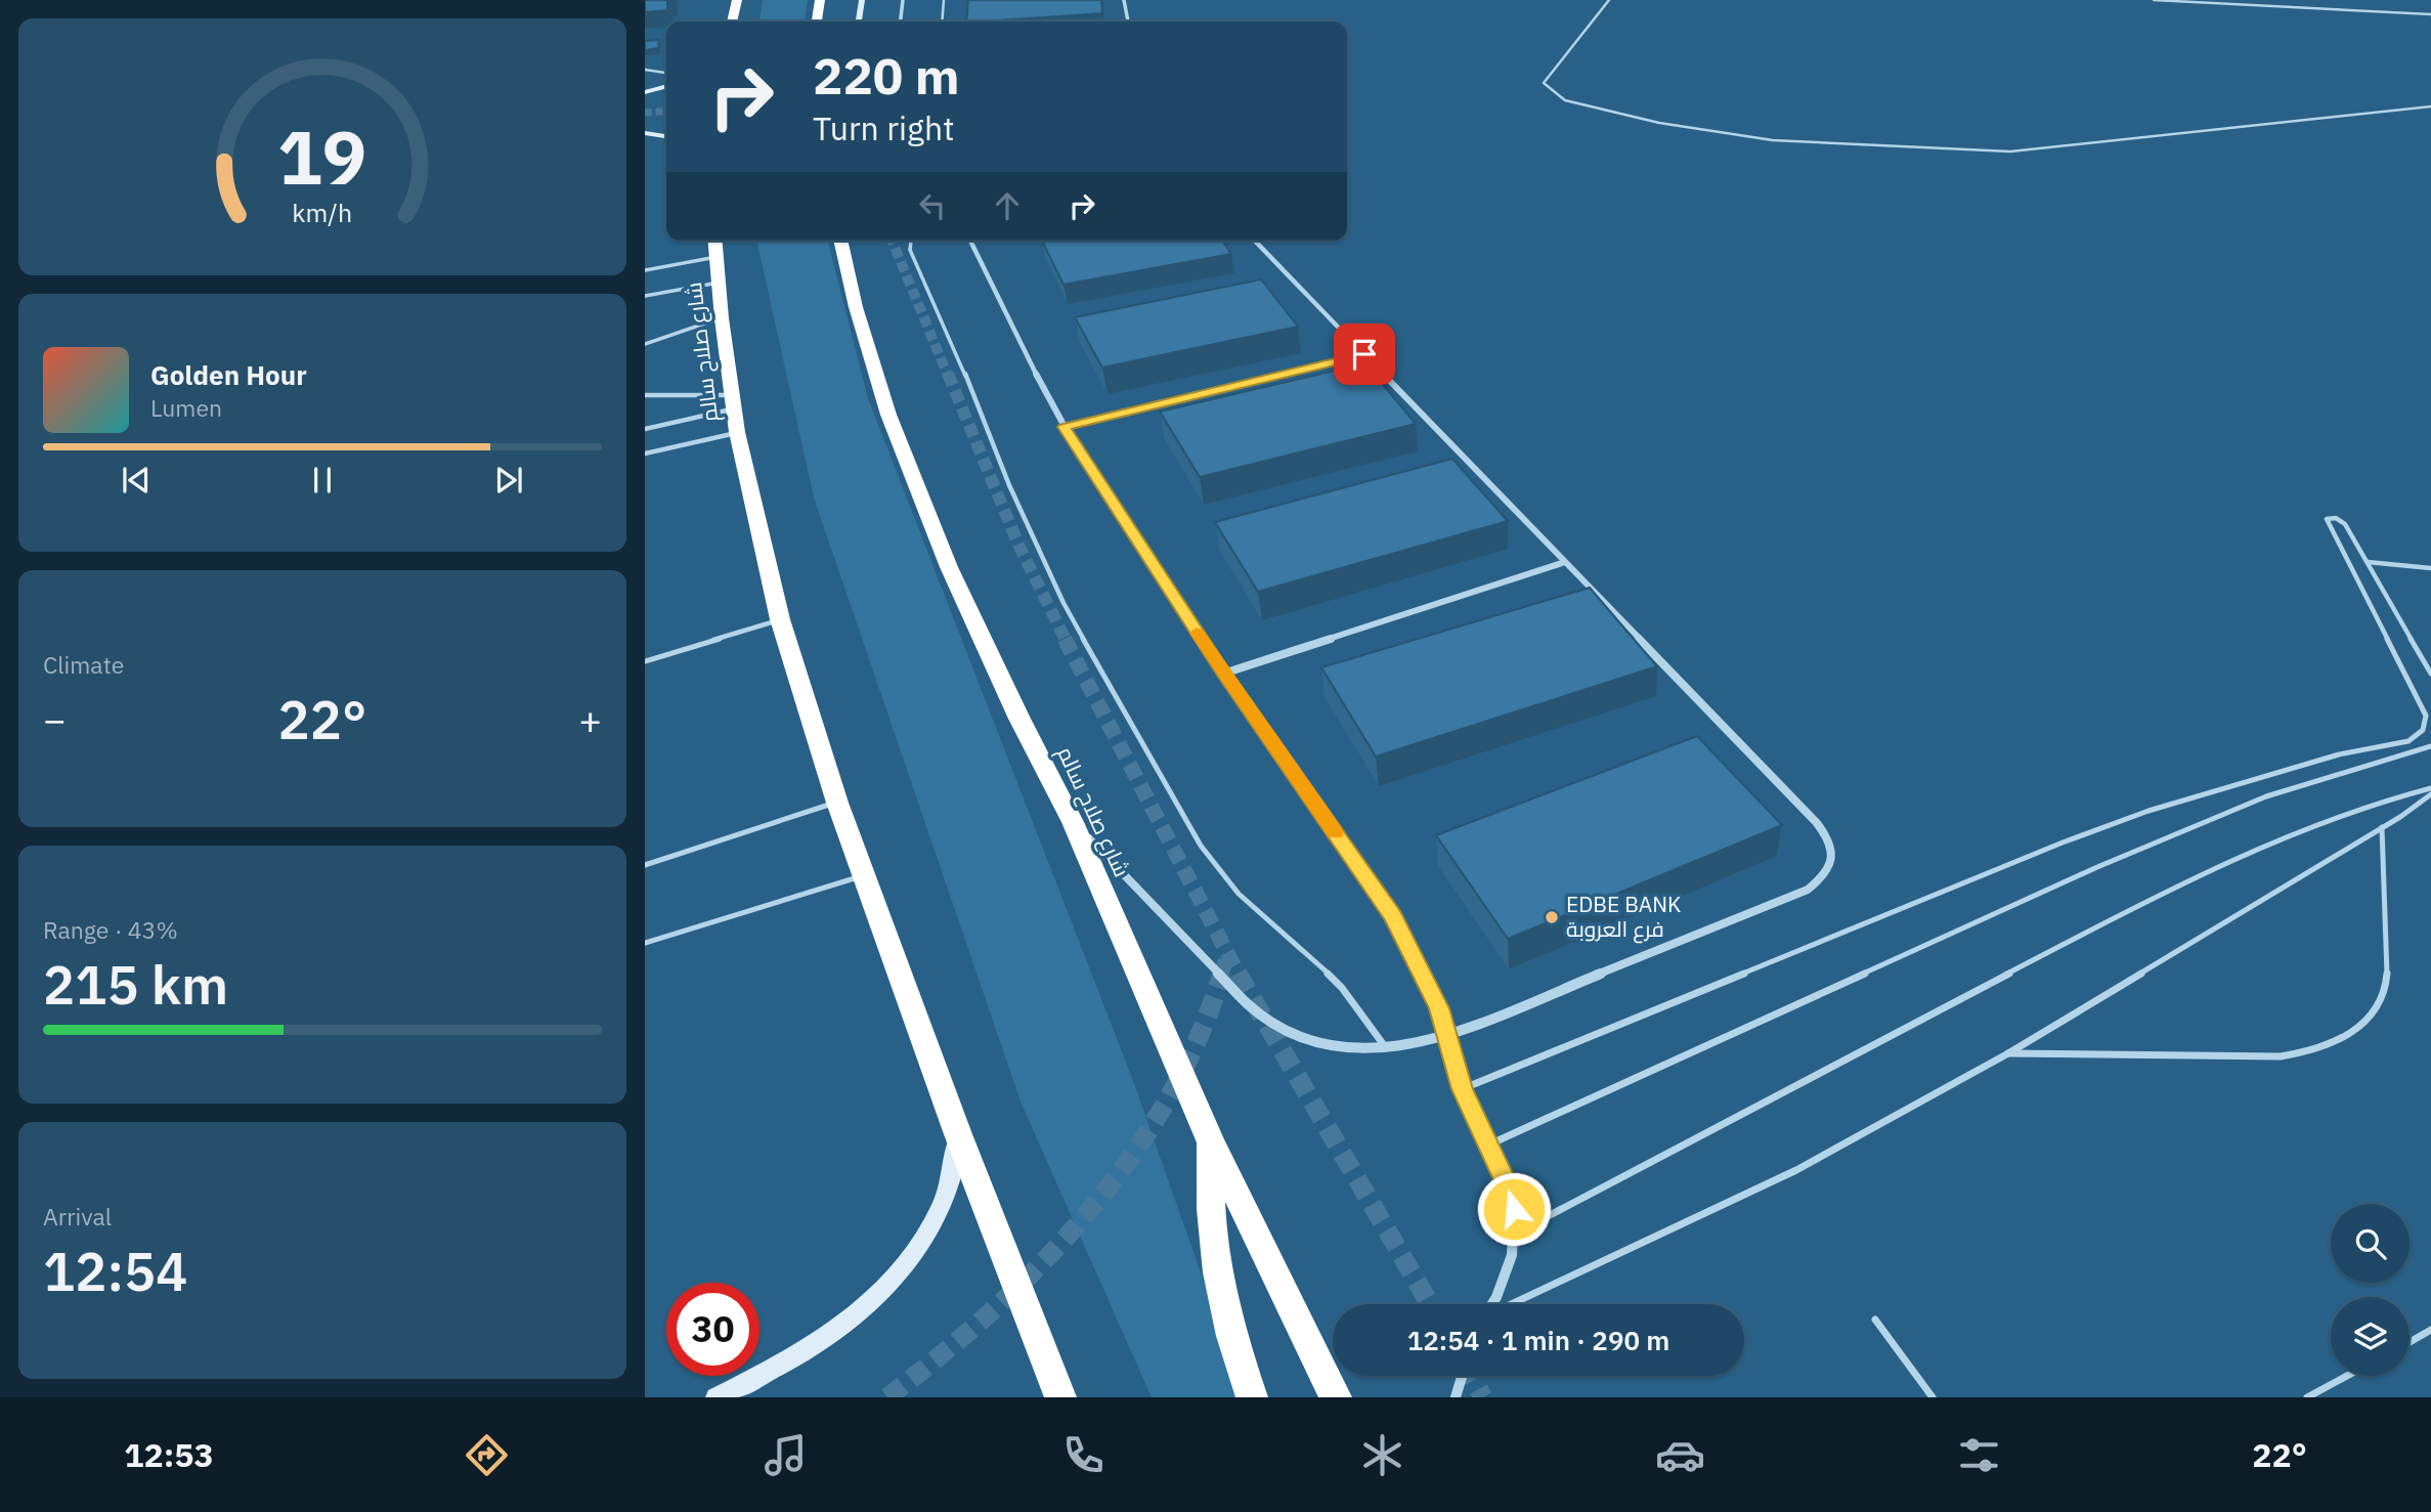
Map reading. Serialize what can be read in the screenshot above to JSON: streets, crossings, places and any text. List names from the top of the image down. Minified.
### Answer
{"streets":{"highway":["شارع صلاح سالم"]},"places":["EDBE BANK فرع العروبة"],"page":{"turn":["220 m","Turn right"],"song":["Golden Hour","Lumen"],"tile":["Climate",["Range · 43%","215 km"],["Arrival","12:54"]],"heat":["−","22°","+"],"limit":"30","trip":"12:54 · 1 min · 290 m","tabs":["12:53","22°"],"gauge":["19","km/h"]}}
